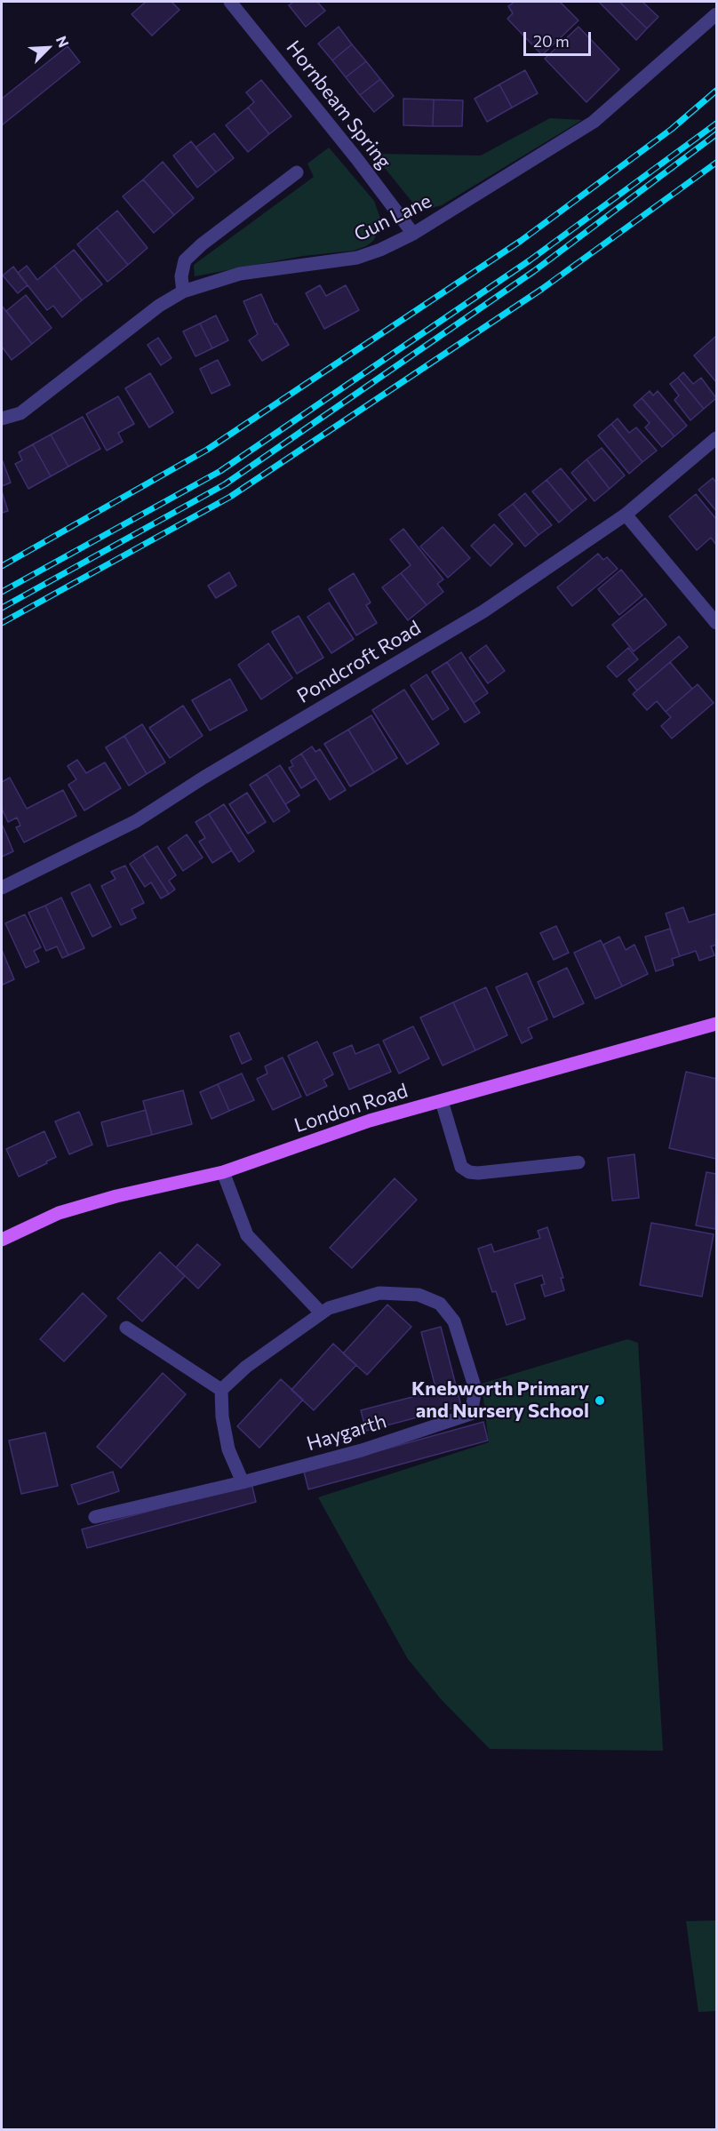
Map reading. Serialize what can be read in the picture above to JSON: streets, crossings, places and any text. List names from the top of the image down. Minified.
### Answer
{"streets":{"main road":["London Road"],"street":["Hornbeam Spring","Gun Lane","Pondcroft Road","Haygarth"]},"crossings":[["Hornbeam Spring","Gun Lane"]],"places":["Knebworth Primary and Nursery School"],"scale_bar":"20 m","north":"top right"}
